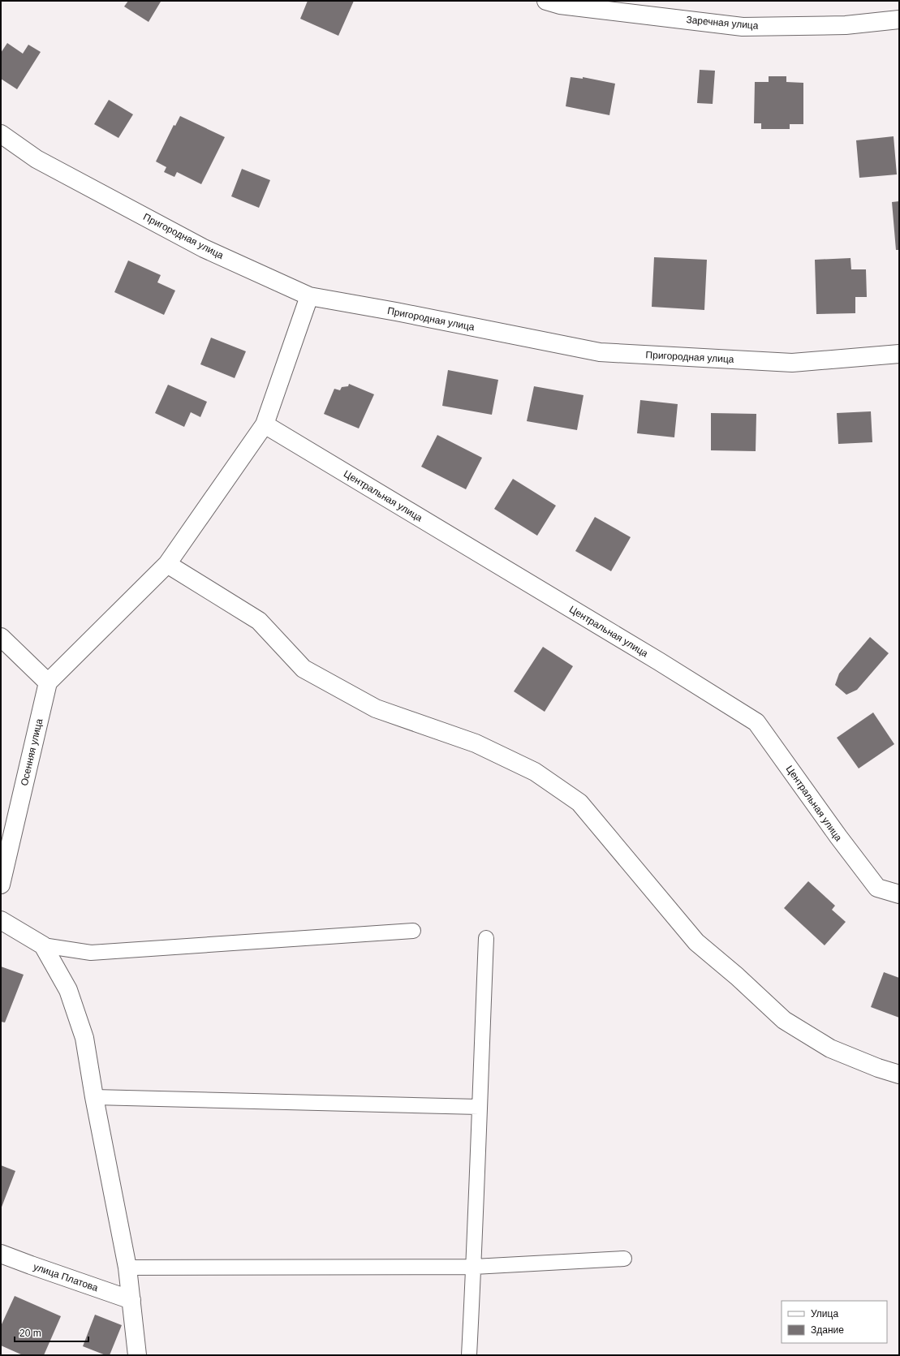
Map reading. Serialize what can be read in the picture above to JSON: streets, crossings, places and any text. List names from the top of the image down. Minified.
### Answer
{"streets":{"street":["Заречная улица","Пригородная улица","Центральная улица","Осенняя улица","улица Платова"]},"legend":["Улица","Здание"],"scale_bar":"20 m"}
